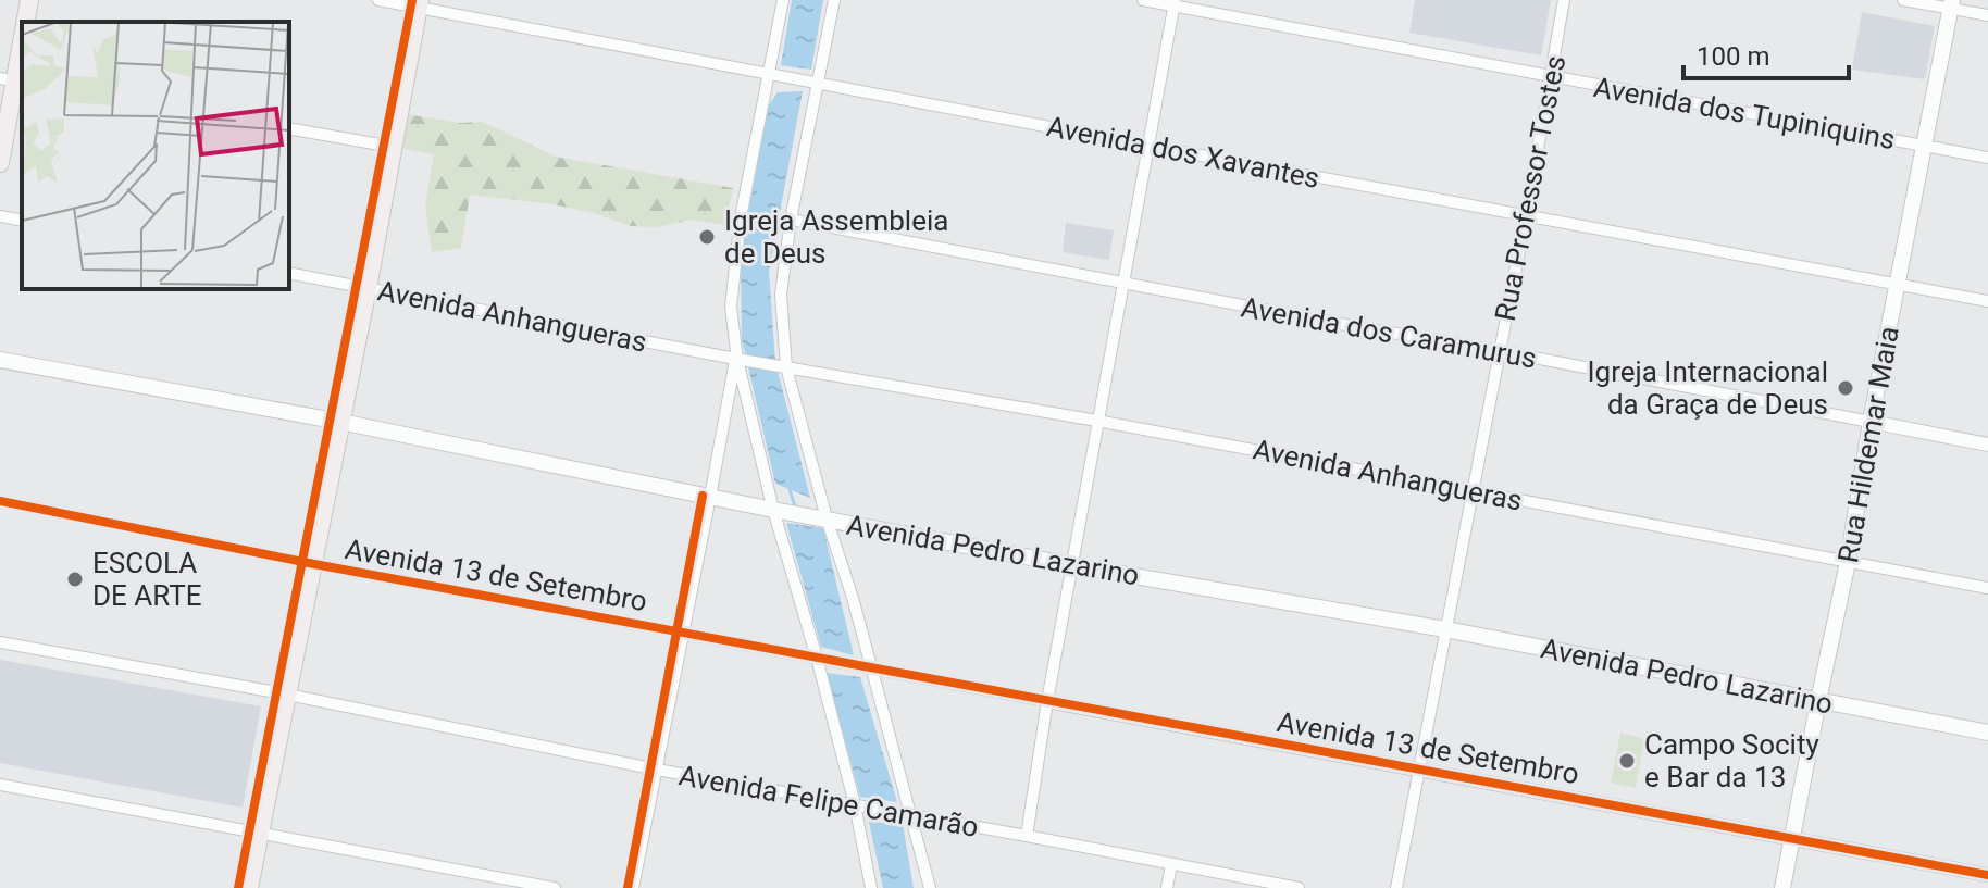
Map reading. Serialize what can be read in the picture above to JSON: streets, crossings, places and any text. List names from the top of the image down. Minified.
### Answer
{"streets":{"main road":["Rua Hildemar Maia","Avenida Pedro Lazarino"],"street":["Avenida dos Tupiniquins","Avenida dos Xavantes","Rua Professor Tostes","Avenida Anhangueras","Avenida dos Caramurus","Avenida 13 de Setembro","Avenida Felipe Camarão"]},"crossings":[["Avenida dos Tupiniquins","Rua Professor Tostes"],["Avenida dos Tupiniquins","Rua Hildemar Maia"],["Avenida dos Xavantes","Rua Professor Tostes"],["Avenida dos Xavantes","Rua Hildemar Maia"],["Rua Professor Tostes","Avenida Anhangueras"],["Rua Professor Tostes","Avenida dos Caramurus"],["Rua Professor Tostes","Avenida Pedro Lazarino"],["Rua Professor Tostes","Avenida 13 de Setembro"],["Avenida Anhangueras","Rua Hildemar Maia"],["Avenida dos Caramurus","Rua Hildemar Maia"],["Rua Hildemar Maia","Avenida Pedro Lazarino"],["Rua Hildemar Maia","Avenida 13 de Setembro"]],"places":["Igreja Assembleia de Deus","Igreja Internacional da Graça de Deus","ESCOLA DE ARTE","Campo Socity e Bar da 13"],"scale_bar":"100 m"}
